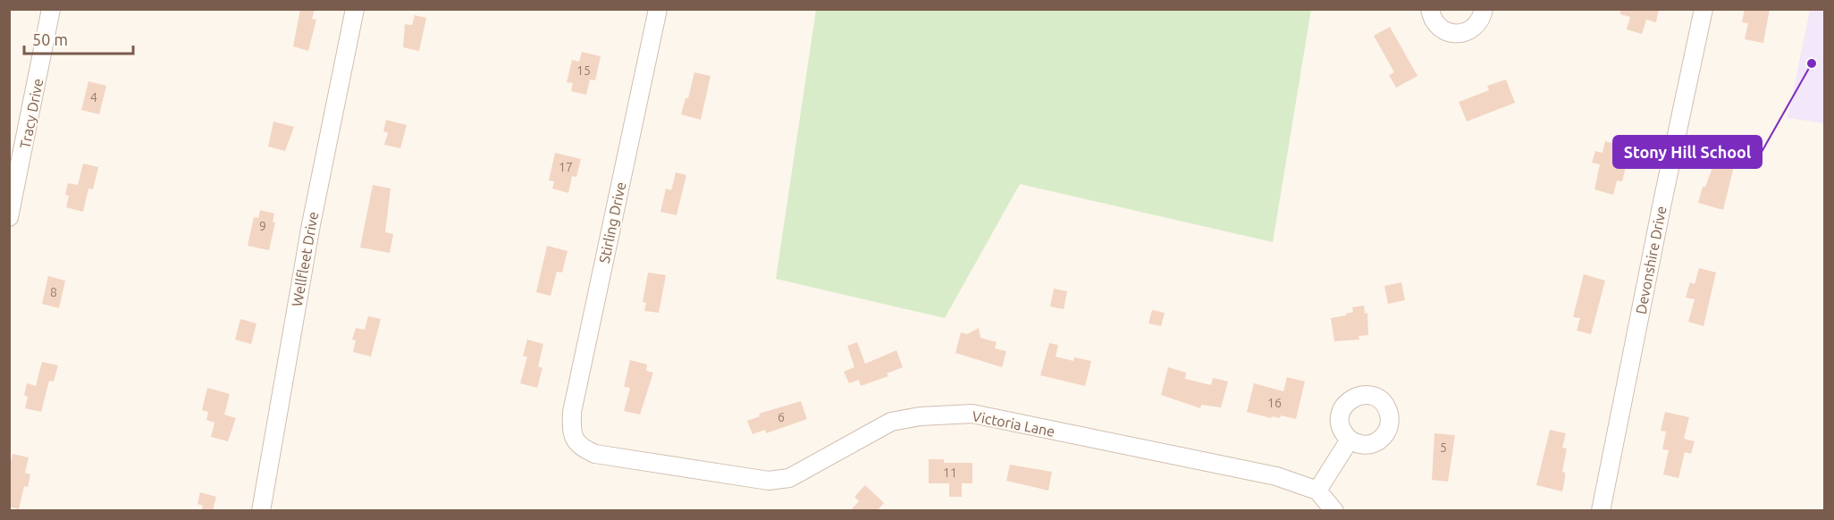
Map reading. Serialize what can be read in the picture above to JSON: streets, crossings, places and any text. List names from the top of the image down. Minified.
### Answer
{"streets":{"street":["Tracy Drive","Stirling Drive","Wellfleet Drive","Devonshire Drive","Victoria Lane"]},"crossings":[["Stirling Drive","Victoria Lane"]],"places":["Stony Hill School"],"house_numbers":["15","4","17","9","8","16","6","5","11"],"scale_bar":"50 m"}
